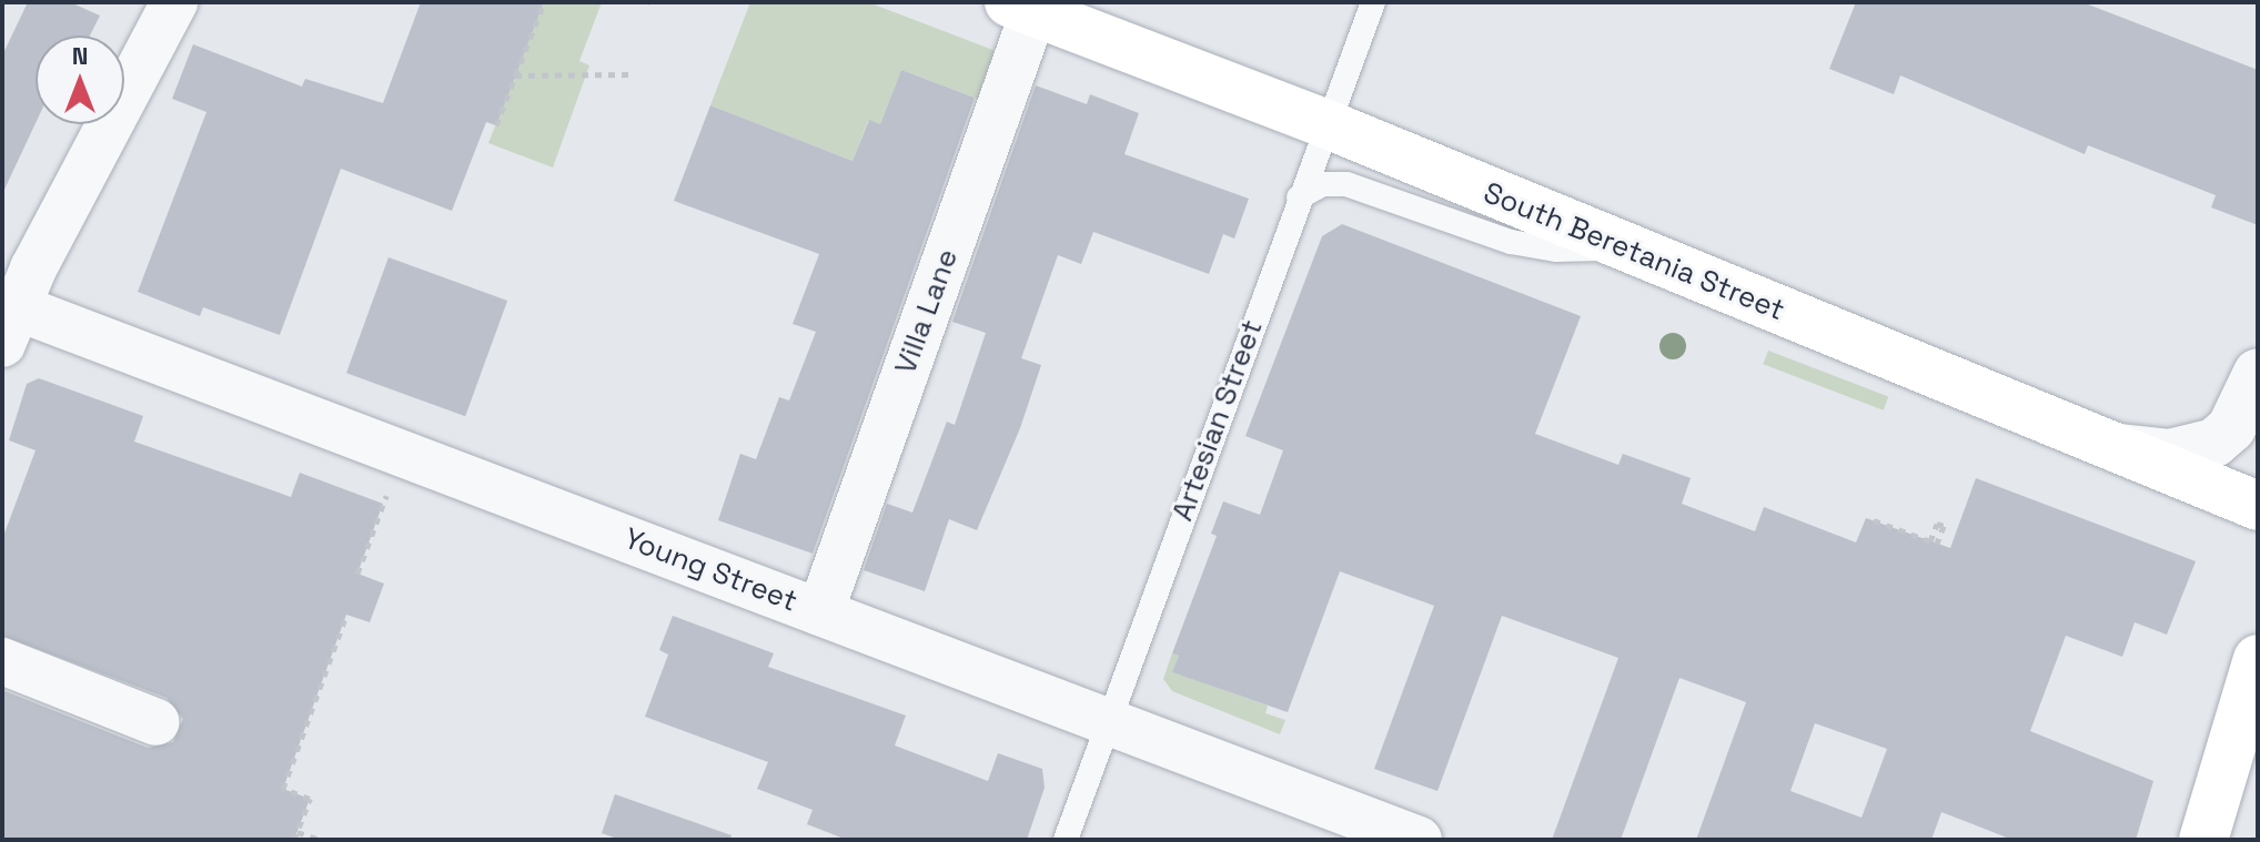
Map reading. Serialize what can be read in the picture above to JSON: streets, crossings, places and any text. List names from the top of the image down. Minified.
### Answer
{"streets":{"main road":["South Beretania Street"],"street":["Villa Lane","Young Street"],"lane":["Artesian Street"]},"crossings":[["South Beretania Street","Villa Lane"],["South Beretania Street","Artesian Street"],["Villa Lane","Young Street"],["Artesian Street","Young Street"]],"north":"top"}
